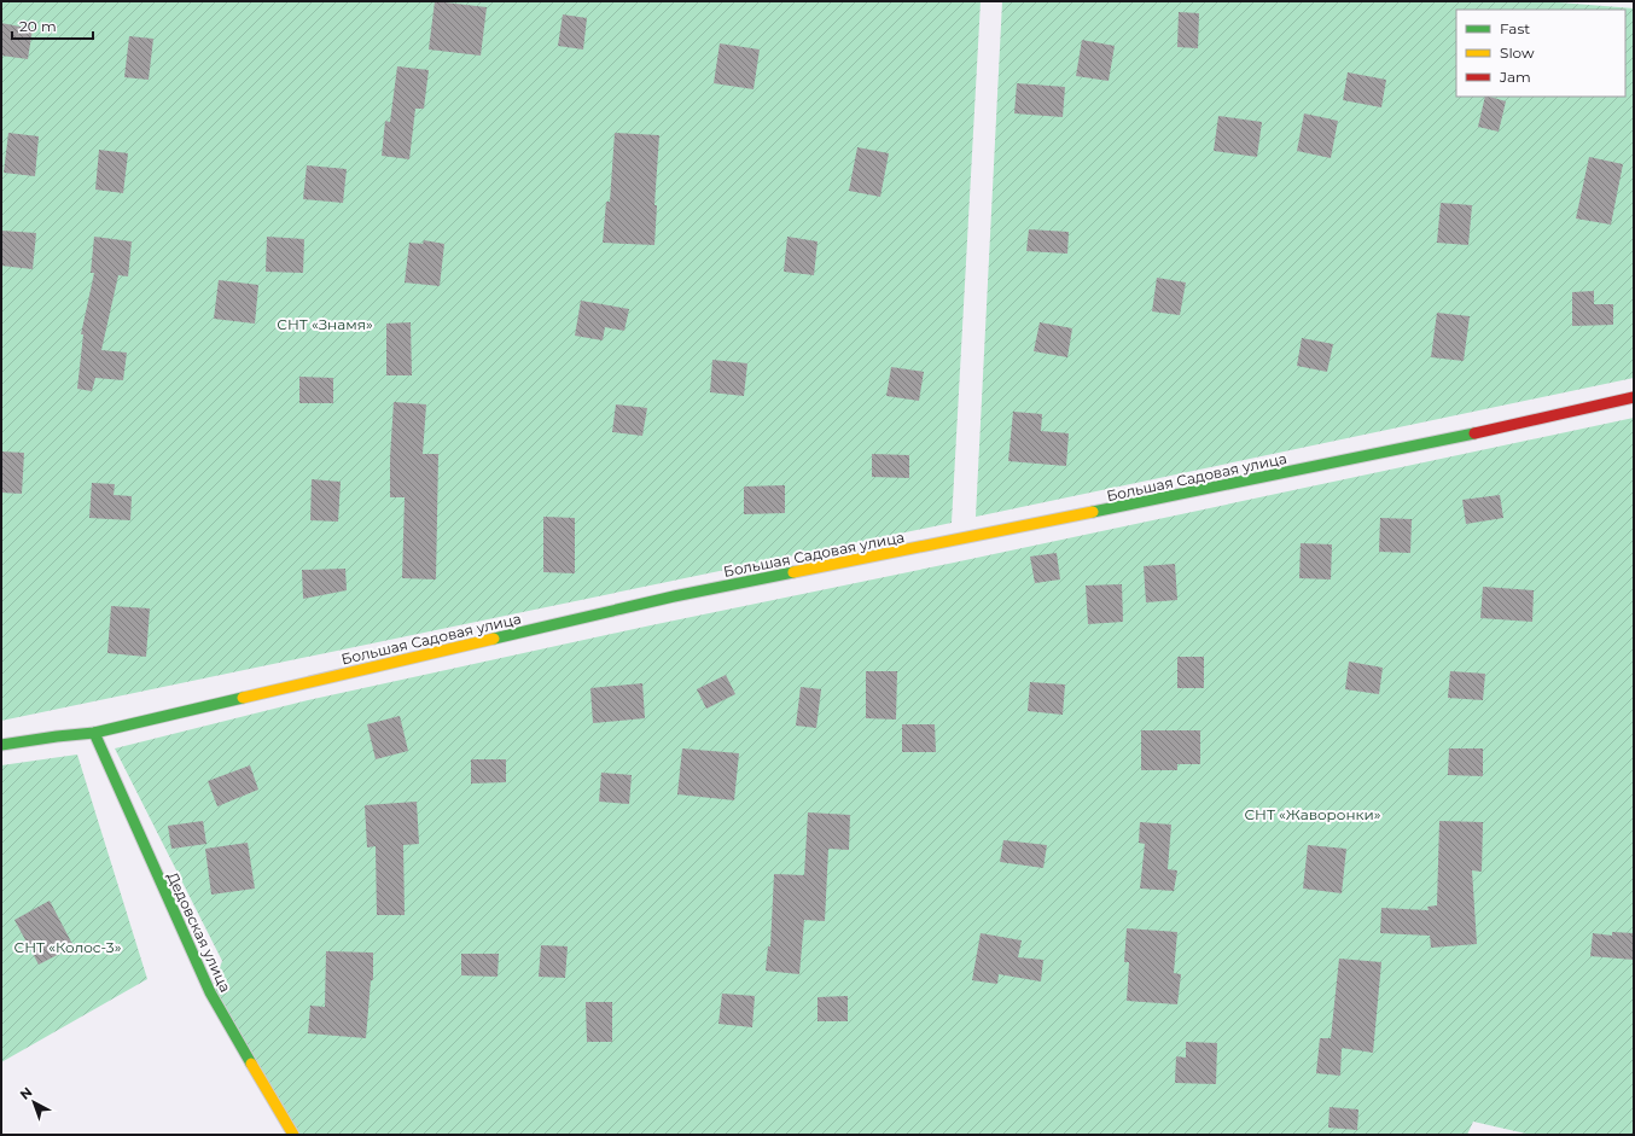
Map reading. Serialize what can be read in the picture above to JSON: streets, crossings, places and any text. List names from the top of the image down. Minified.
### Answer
{"streets":{"street":["Большая Садовая улица","Дедовская улица"]},"crossings":[["Большая Садовая улица","Дедовская улица"]],"parks":["СНТ «Знамя»","СНТ «Жаворонки»","СНТ «Колос-3»"],"legend":["Fast","Slow","Jam"],"scale_bar":"20 m","north":"top left"}
